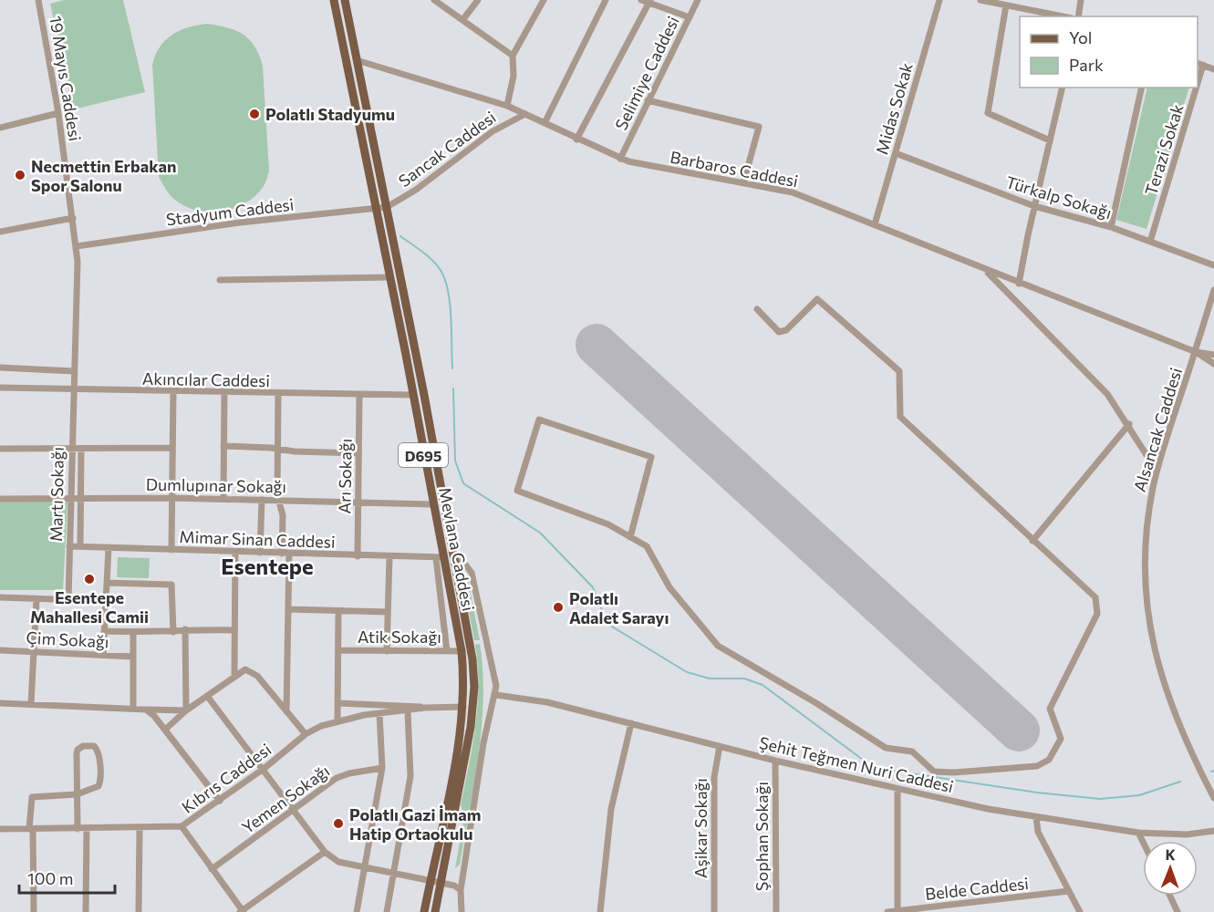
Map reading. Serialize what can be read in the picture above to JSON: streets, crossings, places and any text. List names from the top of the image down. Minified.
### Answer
{"streets":{"main road":["D695","Mevlana Caddesi"],"street":["Selimiye Caddesi","19 Mayıs Caddesi","Midas Sokak","Sancak Caddesi","Terazi Sokak","Barbaros Caddesi","Türkalp Sokağı","Stadyum Caddesi","Akıncılar Caddesi","Alsancak Caddesi","Arı Sokağı","Dumlupınar Sokağı","Martı Sokağı","Mimar Sinan Caddesi","Atik Sokağı","Çim Sokağı","Şehit Teğmen Nuri Caddesi","Kıbrıs Caddesi","Yemen Sokağı","Aşikar Sokağı","Şophan Sokağı","Belde Caddesi"]},"crossings":[["Selimiye Caddesi","Barbaros Caddesi"],["19 Mayıs Caddesi","Stadyum Caddesi"],["19 Mayıs Caddesi","Akıncılar Caddesi"],["19 Mayıs Caddesi","Martı Sokağı"],["Midas Sokak","Barbaros Caddesi"],["Midas Sokak","Türkalp Sokağı"],["Sancak Caddesi","Barbaros Caddesi"],["Sancak Caddesi","Stadyum Caddesi"],["Sancak Caddesi","Mevlana Caddesi"],["Terazi Sokak","Türkalp Sokağı"],["Barbaros Caddesi","Alsancak Caddesi"],["Barbaros Caddesi","Mevlana Caddesi"],["Stadyum Caddesi","Mevlana Caddesi"],["Akıncılar Caddesi","Arı Sokağı"],["Akıncılar Caddesi","Martı Sokağı"],["Akıncılar Caddesi","Mevlana Caddesi"],["Arı Sokağı","Dumlupınar Sokağı"],["Arı Sokağı","Mimar Sinan Caddesi"],["Dumlupınar Sokağı","Martı Sokağı"],["Dumlupınar Sokağı","Mevlana Caddesi"],["Martı Sokağı","Mimar Sinan Caddesi"],["Mimar Sinan Caddesi","Mevlana Caddesi"],["Mevlana Caddesi","Atik Sokağı"],["Mevlana Caddesi","Kıbrıs Caddesi"],["Şehit Teğmen Nuri Caddesi","Aşikar Sokağı"],["Şehit Teğmen Nuri Caddesi","Şophan Sokağı"]],"districts":["Esentepe"],"places":["Polatlı Stadyumu","Necmettin Erbakan Spor Salonu","Esentepe Mahallesi Camii","Polatlı Adalet Sarayı","Polatlı Gazi İmam Hatip Ortaokulu"],"legend":["Yol","Park"],"scale_bar":"100 m","north":"top"}
